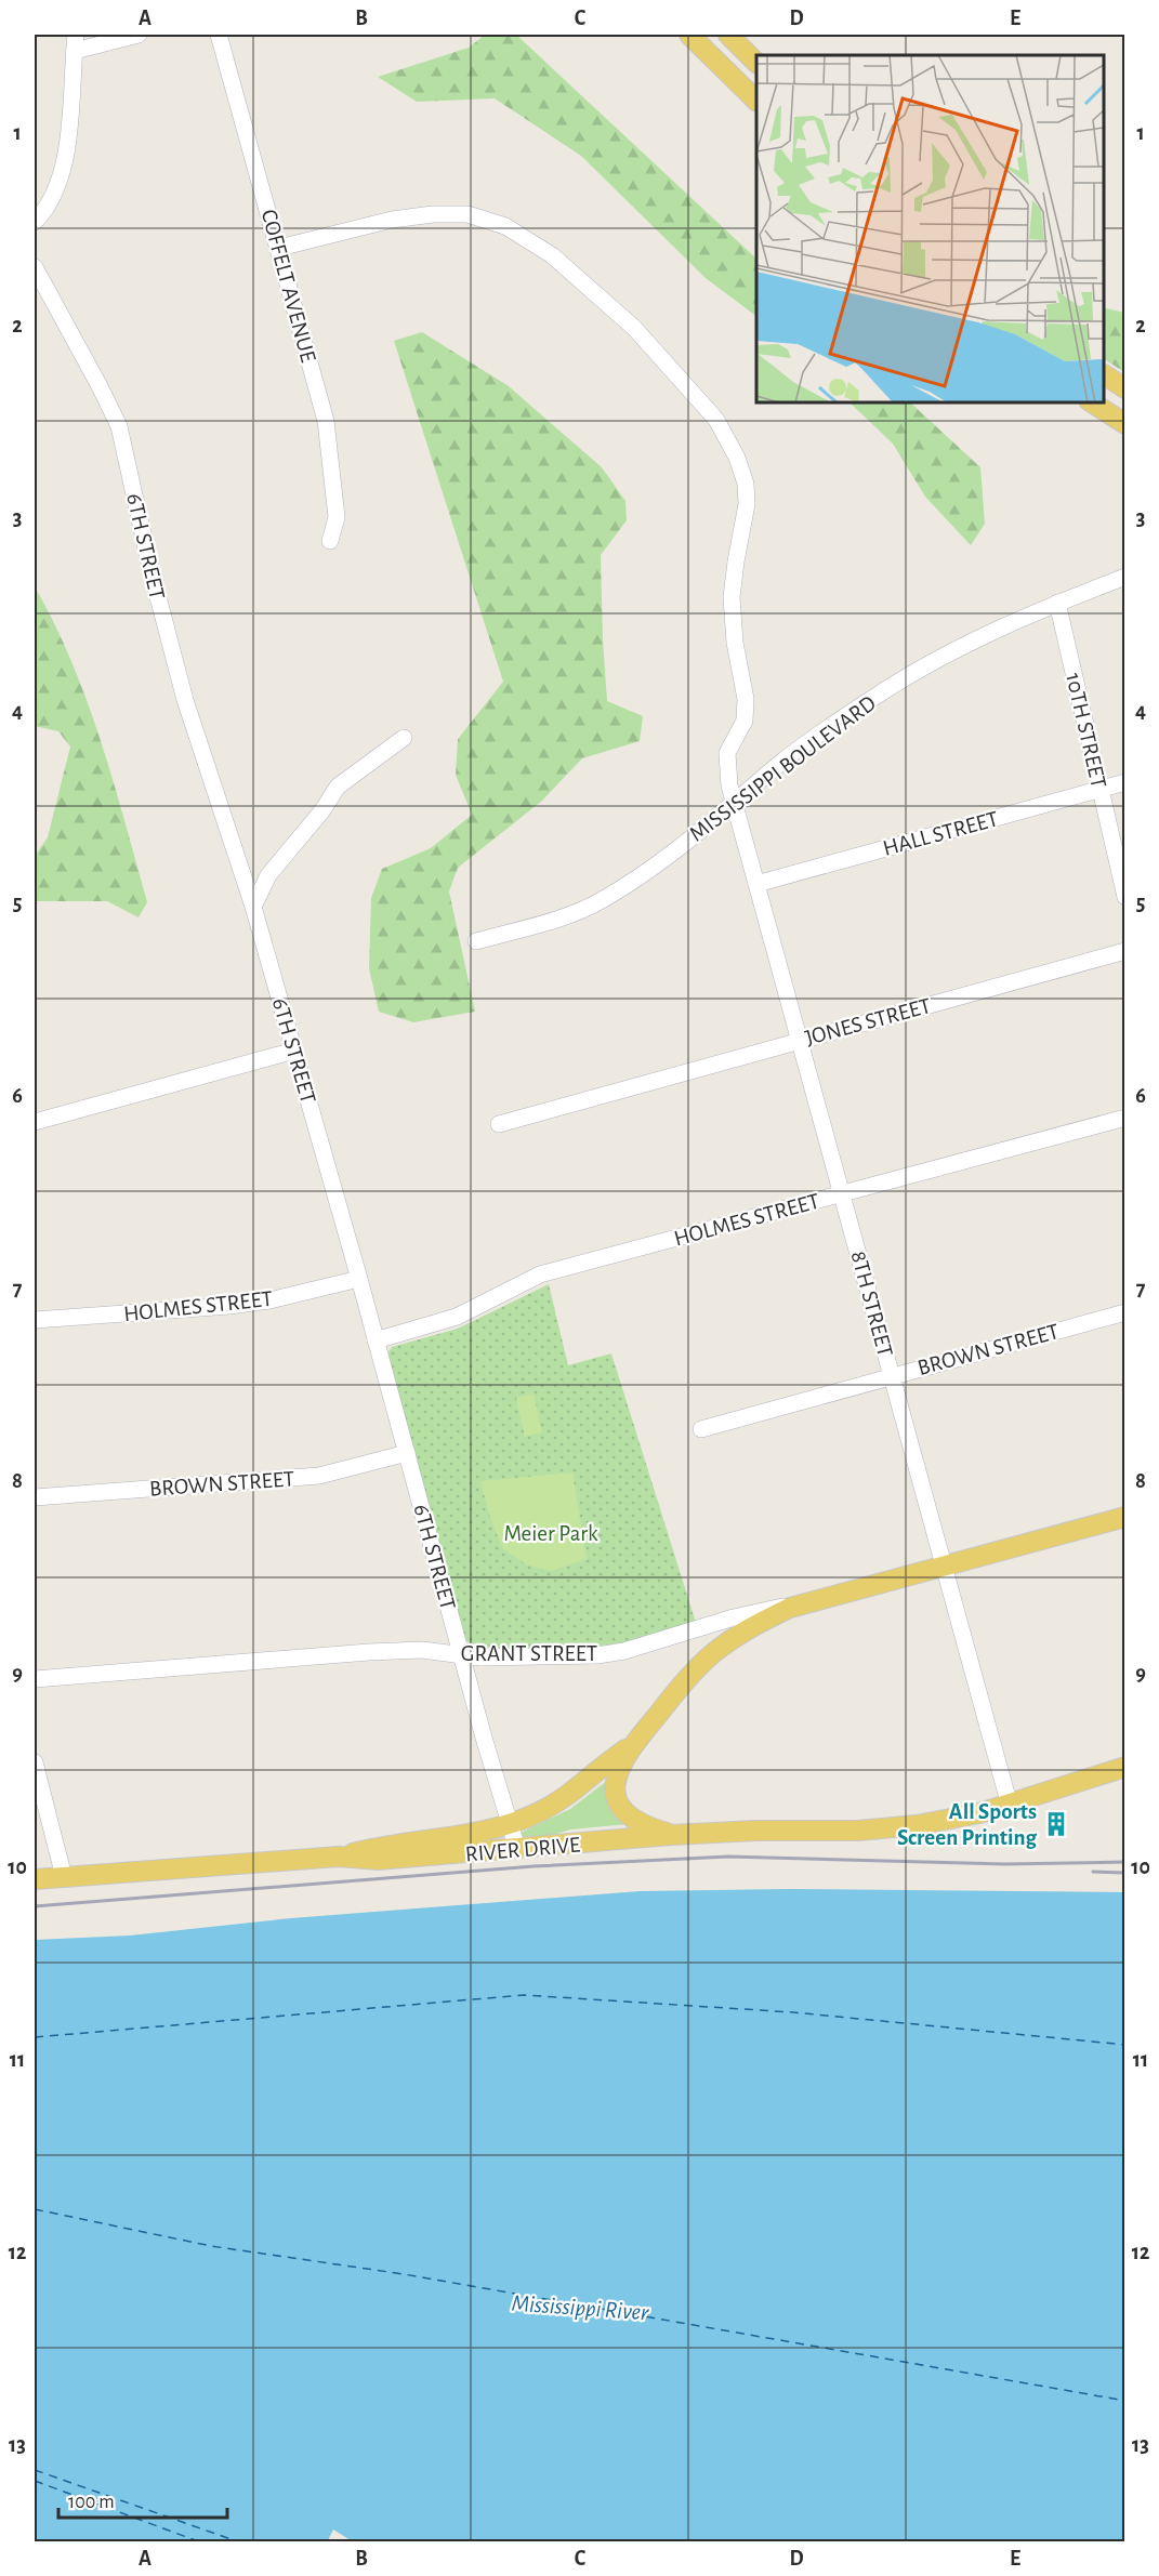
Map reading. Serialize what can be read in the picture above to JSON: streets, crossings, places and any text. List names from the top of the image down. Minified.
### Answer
{"streets":{"main road":["GRANT STREET","RIVER DRIVE"],"street":["COFFELT AVENUE","6TH STREET","10TH STREET","MISSISSIPPI BOULEVARD","HALL STREET","JONES STREET","HOLMES STREET","8TH STREET","BROWN STREET"]},"crossings":[["COFFELT AVENUE","8TH STREET"],["6TH STREET","HOLMES STREET"],["6TH STREET","BROWN STREET"],["6TH STREET","GRANT STREET"],["6TH STREET","RIVER DRIVE"],["10TH STREET","MISSISSIPPI BOULEVARD"],["10TH STREET","HALL STREET"],["MISSISSIPPI BOULEVARD","8TH STREET"],["HALL STREET","8TH STREET"],["JONES STREET","8TH STREET"],["HOLMES STREET","8TH STREET"],["8TH STREET","BROWN STREET"],["8TH STREET","GRANT STREET"],["8TH STREET","RIVER DRIVE"]],"water":["Mississippi River"],"parks":["Meier Park"],"places":{"building":["All Sports Screen Printing"]},"scale_bar":"100 m","grid":{"columns":["A","B","C","D","E"],"rows":["1","2","3","4","5","6","7","8","9","10","11","12","13"]}}
